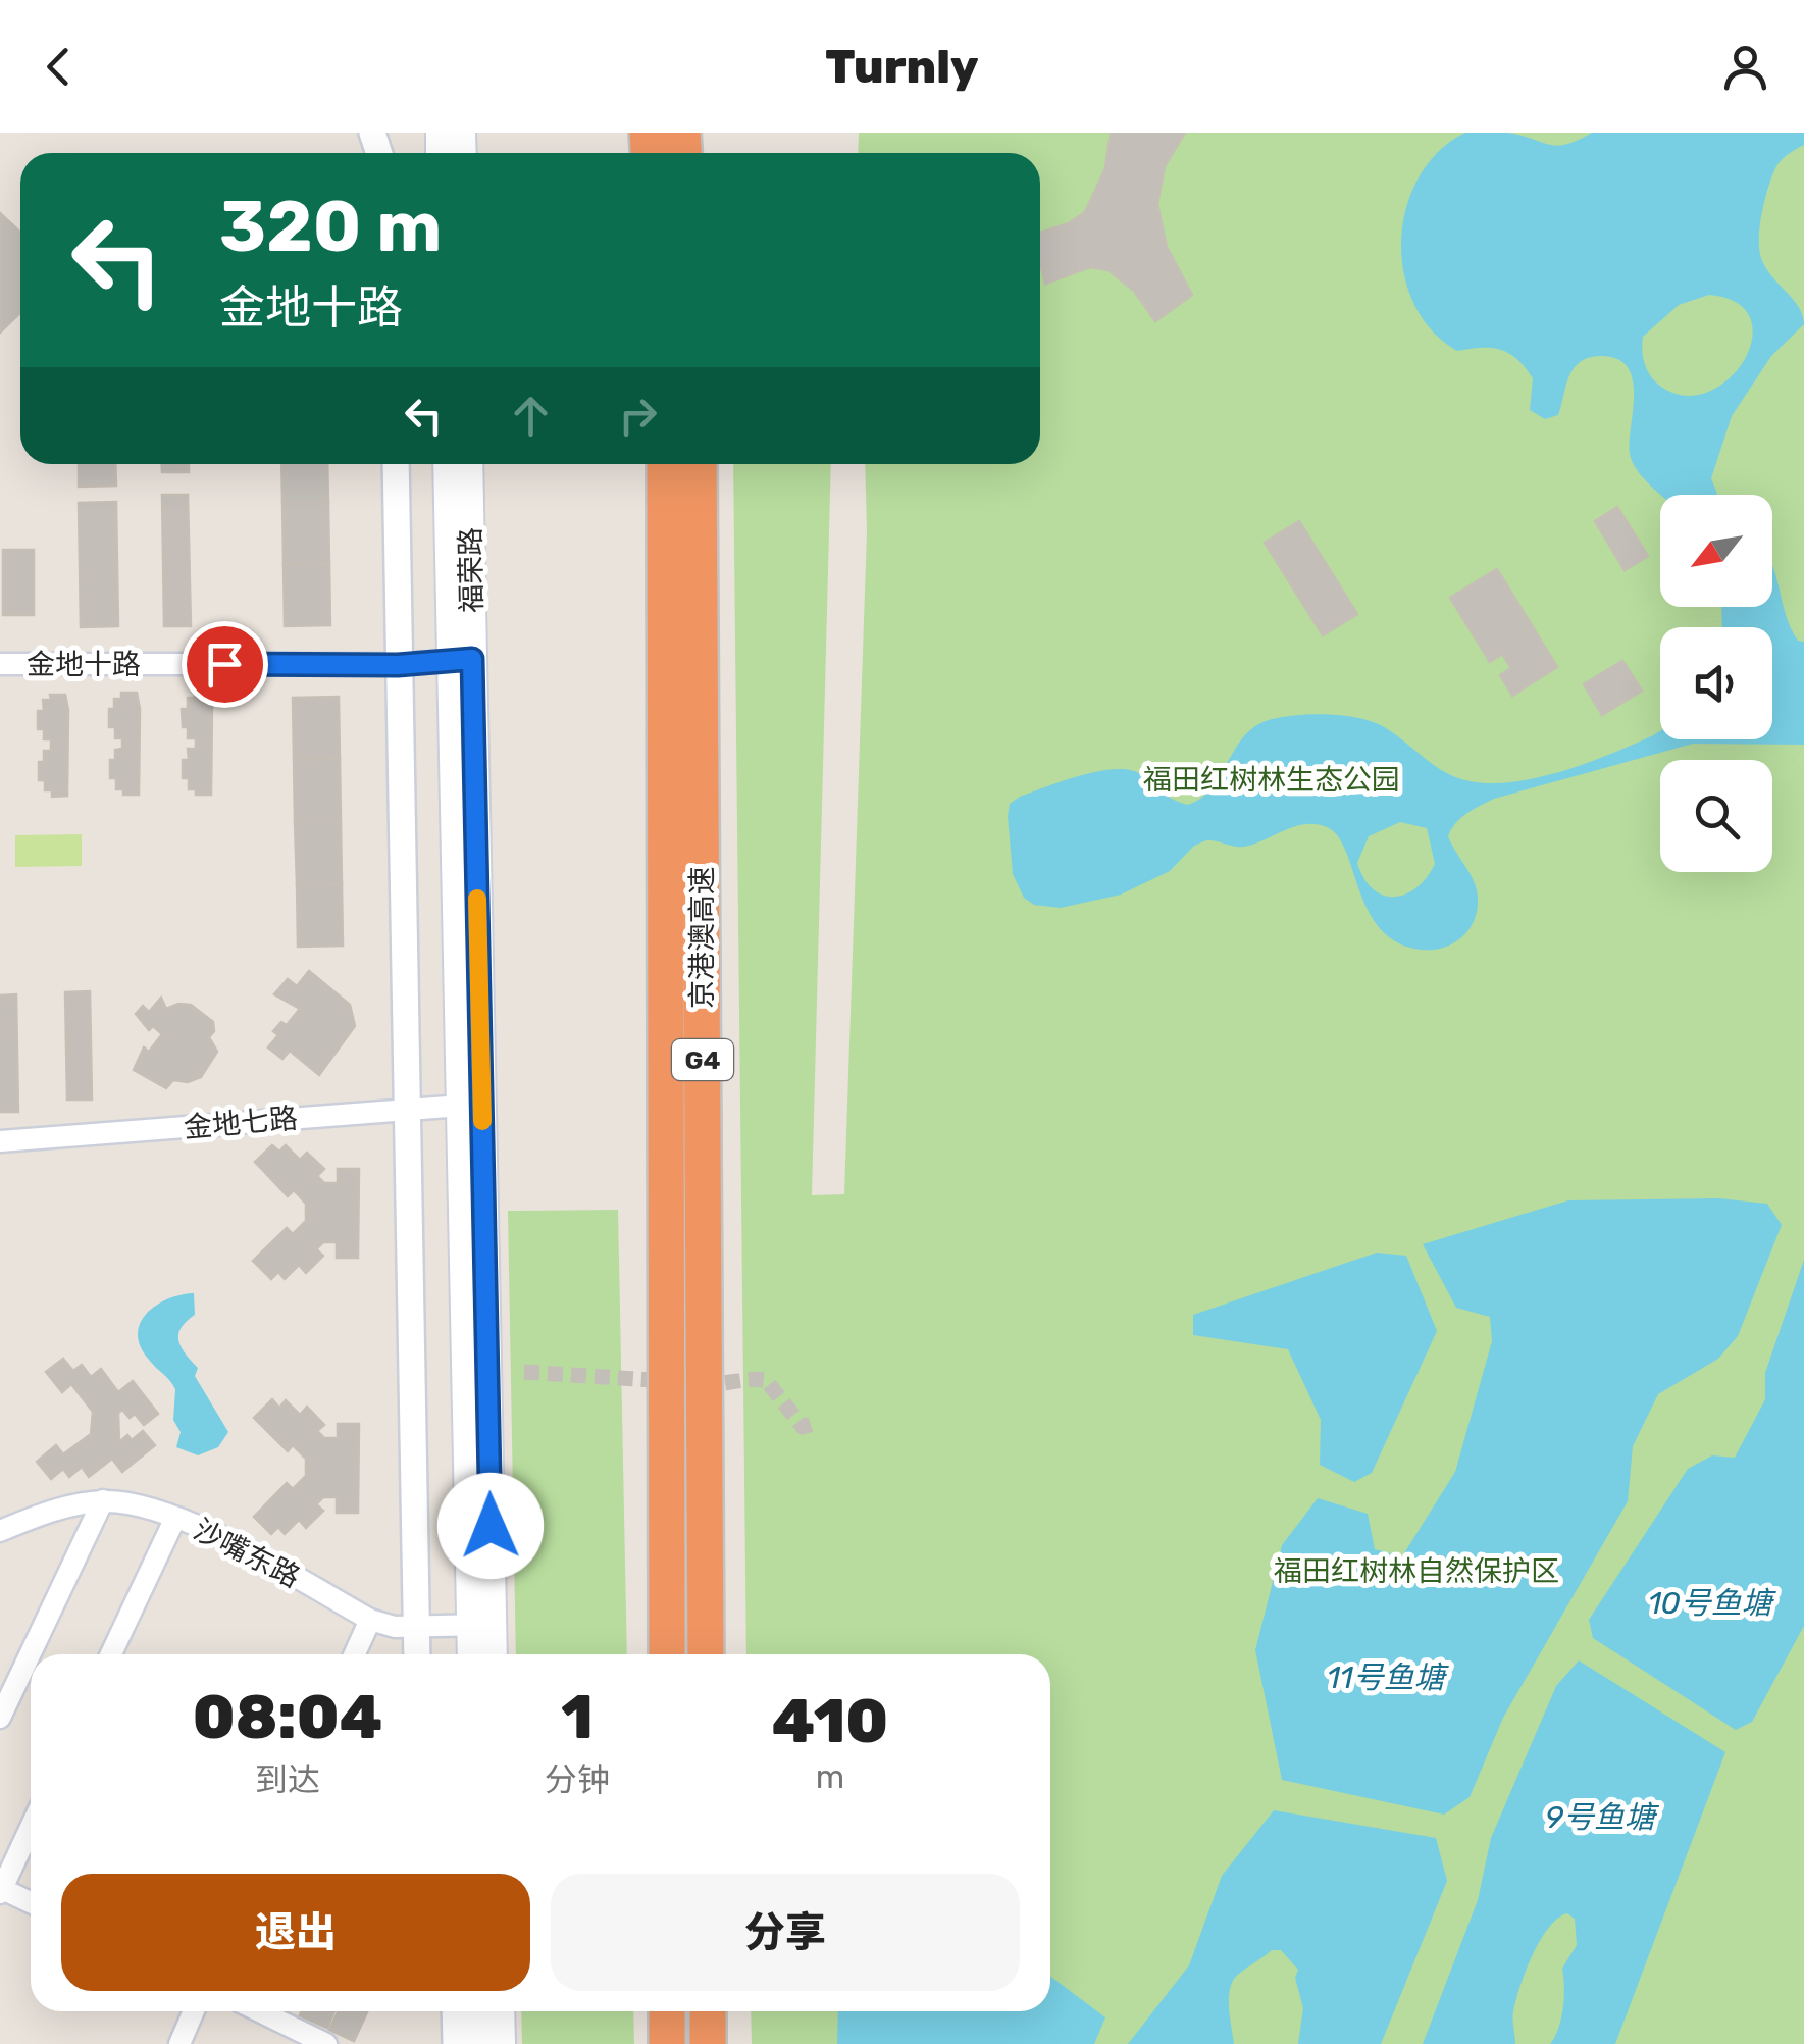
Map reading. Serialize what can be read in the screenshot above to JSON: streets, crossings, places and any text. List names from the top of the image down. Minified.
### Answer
{"streets":{"highway":["京港澳高速","G4"],"main road":["福荣路"],"street":["金地十路","金地七路","沙嘴东路"]},"crossings":[["福荣路","金地十路"],["福荣路","金地七路"],["福荣路","沙嘴东路"]],"water":["10号鱼塘","11号鱼塘","9号鱼塘"],"parks":["福田红树林生态公园","福田红树林自然保护区"],"north":"bottom left","page":{"header":"Turnly","turn":["320 m","金地十路"],"eta":["08:04","到达","1","分钟","410","m"],"buttons":["退出","分享"]}}
